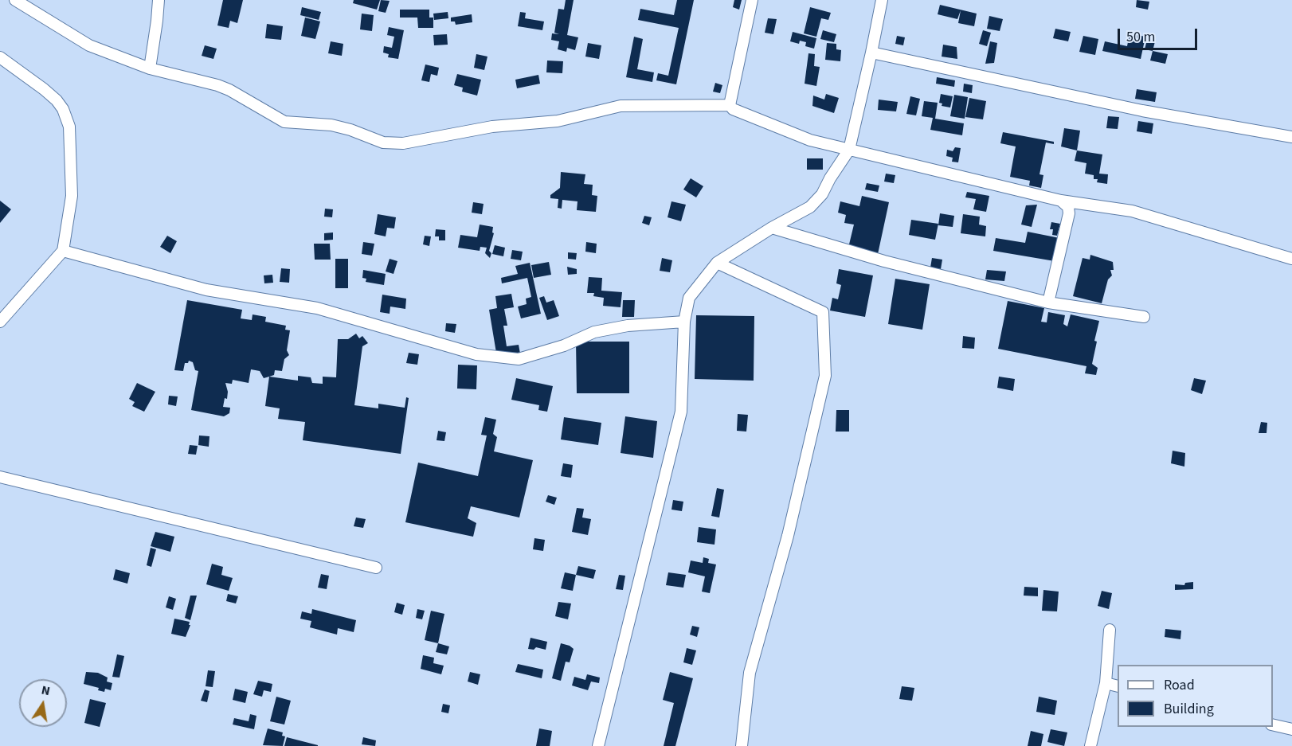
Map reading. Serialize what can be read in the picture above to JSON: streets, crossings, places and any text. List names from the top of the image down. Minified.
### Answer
{"legend":["Road","Building"],"scale_bar":"50 m","north":"top"}
